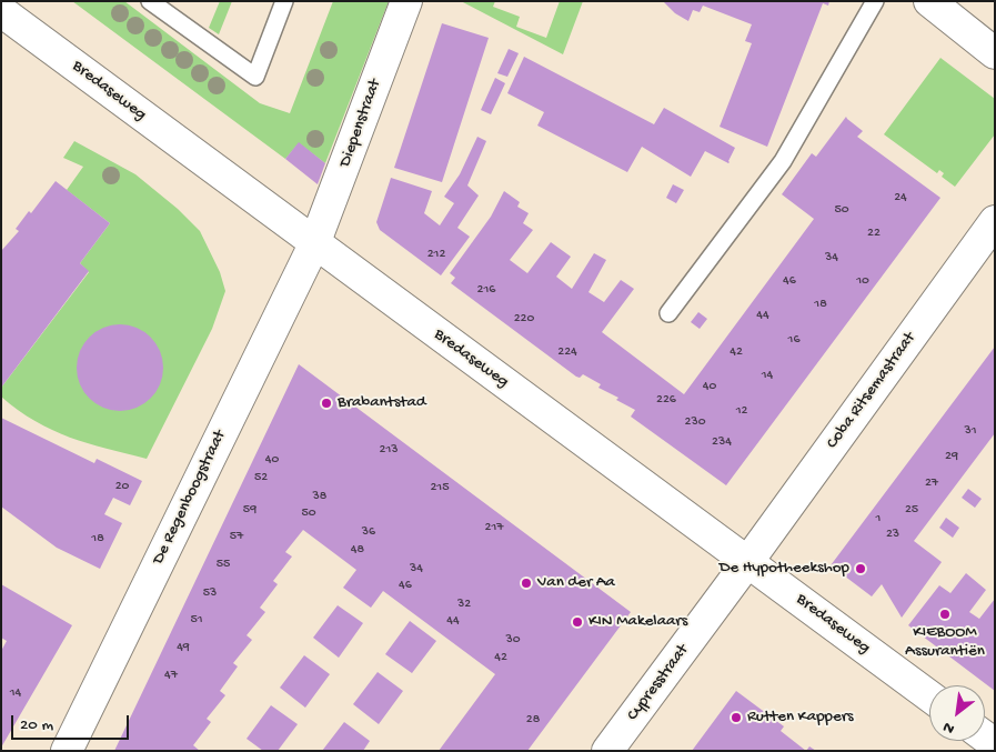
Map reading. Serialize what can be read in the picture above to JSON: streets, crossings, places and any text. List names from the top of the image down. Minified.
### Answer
{"streets":{"street":["Bredaseweg","Diepenstraat","Coba Ritsemastraat","De Regenboogstraat","Cypresstraat"]},"crossings":[["Bredaseweg","Diepenstraat"],["Bredaseweg","Coba Ritsemastraat"],["Bredaseweg","De Regenboogstraat"],["Bredaseweg","Cypresstraat"],["Diepenstraat","De Regenboogstraat"],["Coba Ritsemastraat","Cypresstraat"]],"places":["Brabantstad","De Hypotheekshop","Van der Aa","KIEBOOM Assurantiën","KIN Makelaars","Rutten Kappers"],"house_numbers":["24","50","22","212","34","46","10","216","18","44","220","16","224","42","14","40","226","12","230","31","234","213","29","40","52","27","20","215","38","59","25","50","1","217","36","23","57","18","48","55","34","46","53","32","51","44","30","49","42","47","14","28"],"scale_bar":"20 m","north":"bottom left"}
